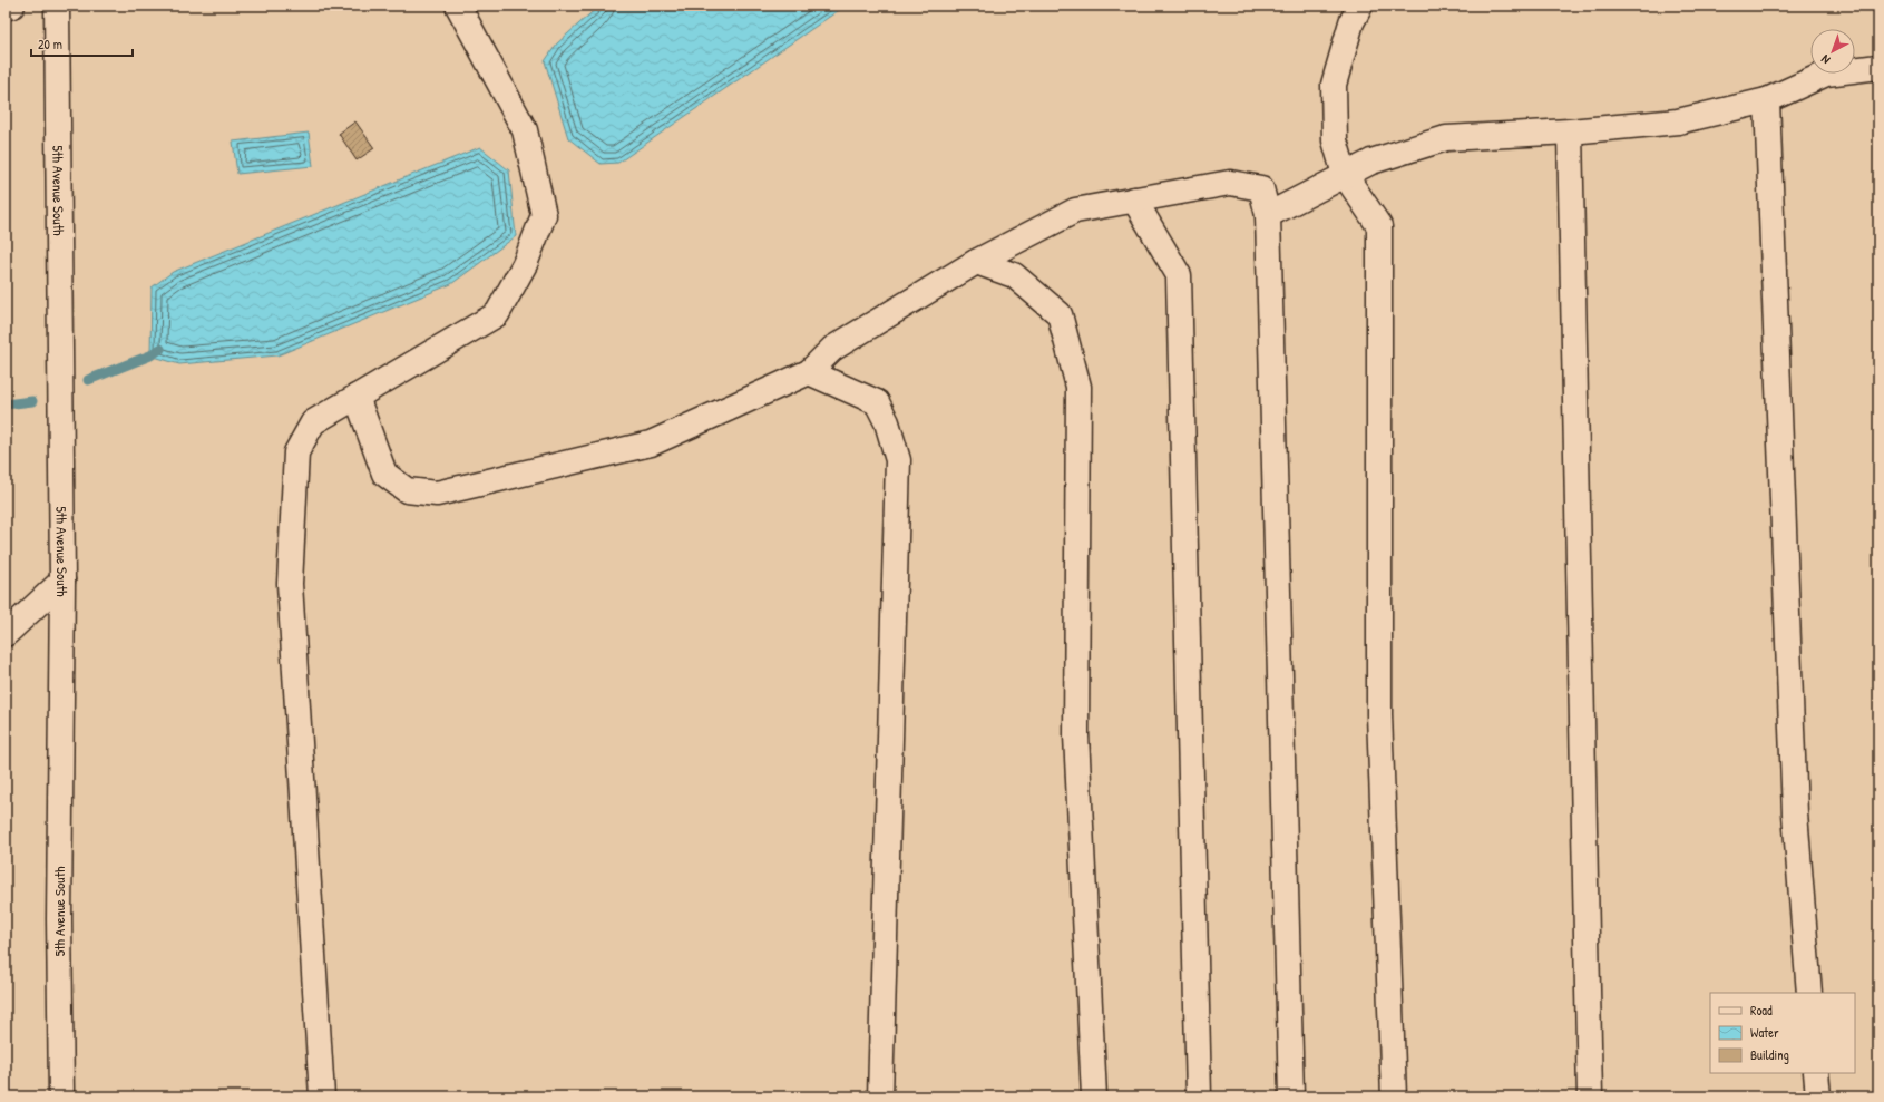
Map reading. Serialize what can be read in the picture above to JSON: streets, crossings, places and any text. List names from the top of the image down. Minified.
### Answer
{"streets":{"street":["5th Avenue South"]},"legend":["Road","Water","Building"],"scale_bar":"20 m","north":"bottom left"}
